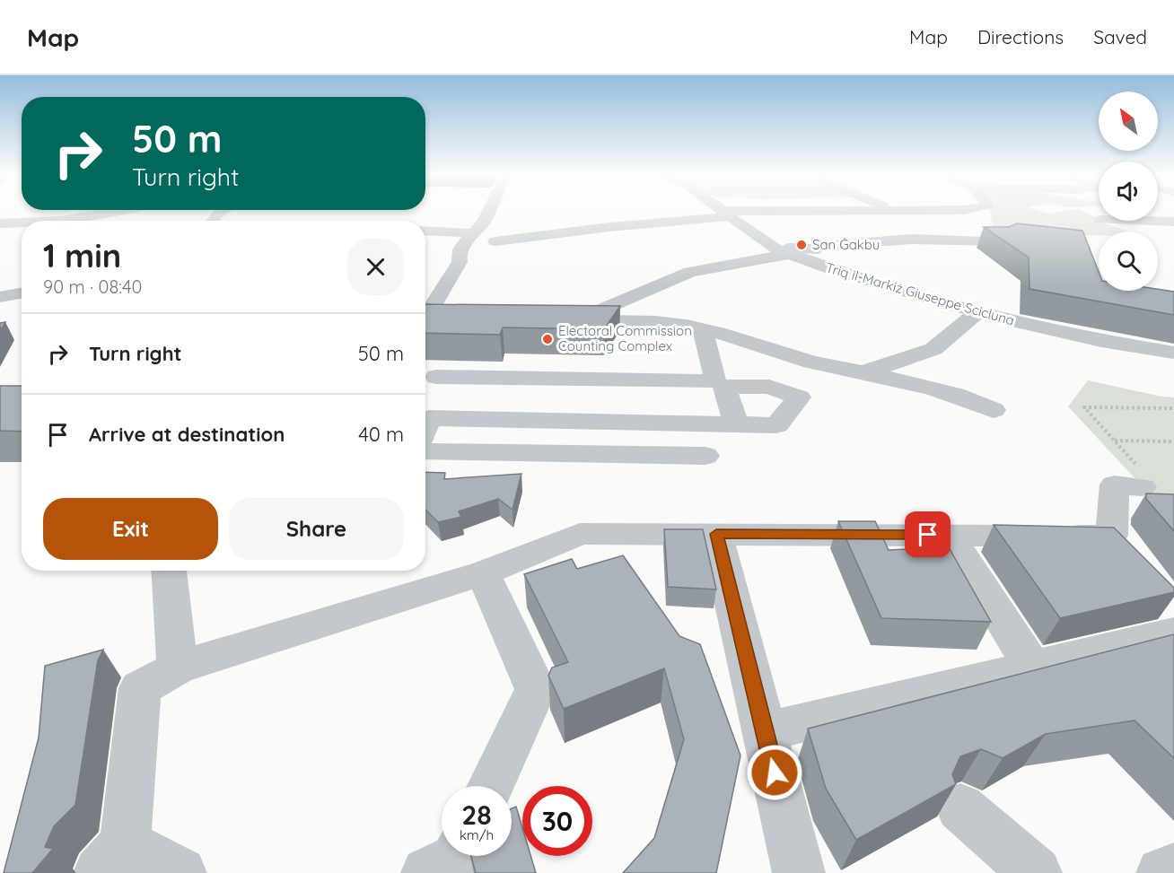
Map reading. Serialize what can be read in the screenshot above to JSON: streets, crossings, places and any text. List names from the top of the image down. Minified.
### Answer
{"streets":{"street":["Triq il-Markiż Giuseppe Scicluna"]},"places":["San Ġakbu","Electoral Commission Counting Complex"],"north":"top left","page":{"header":"Map","nav":["Map","Directions","Saved"],"turn":["50 m","Turn right"],"heading":["1 min","90 m · 08:40"],"list":[{"name":"Turn right","value":"50 m"},{"name":"Arrive at destination","value":"40 m"}],"buttons":["Exit","Share"],"speed":"28 km/h","limit":"30"}}
